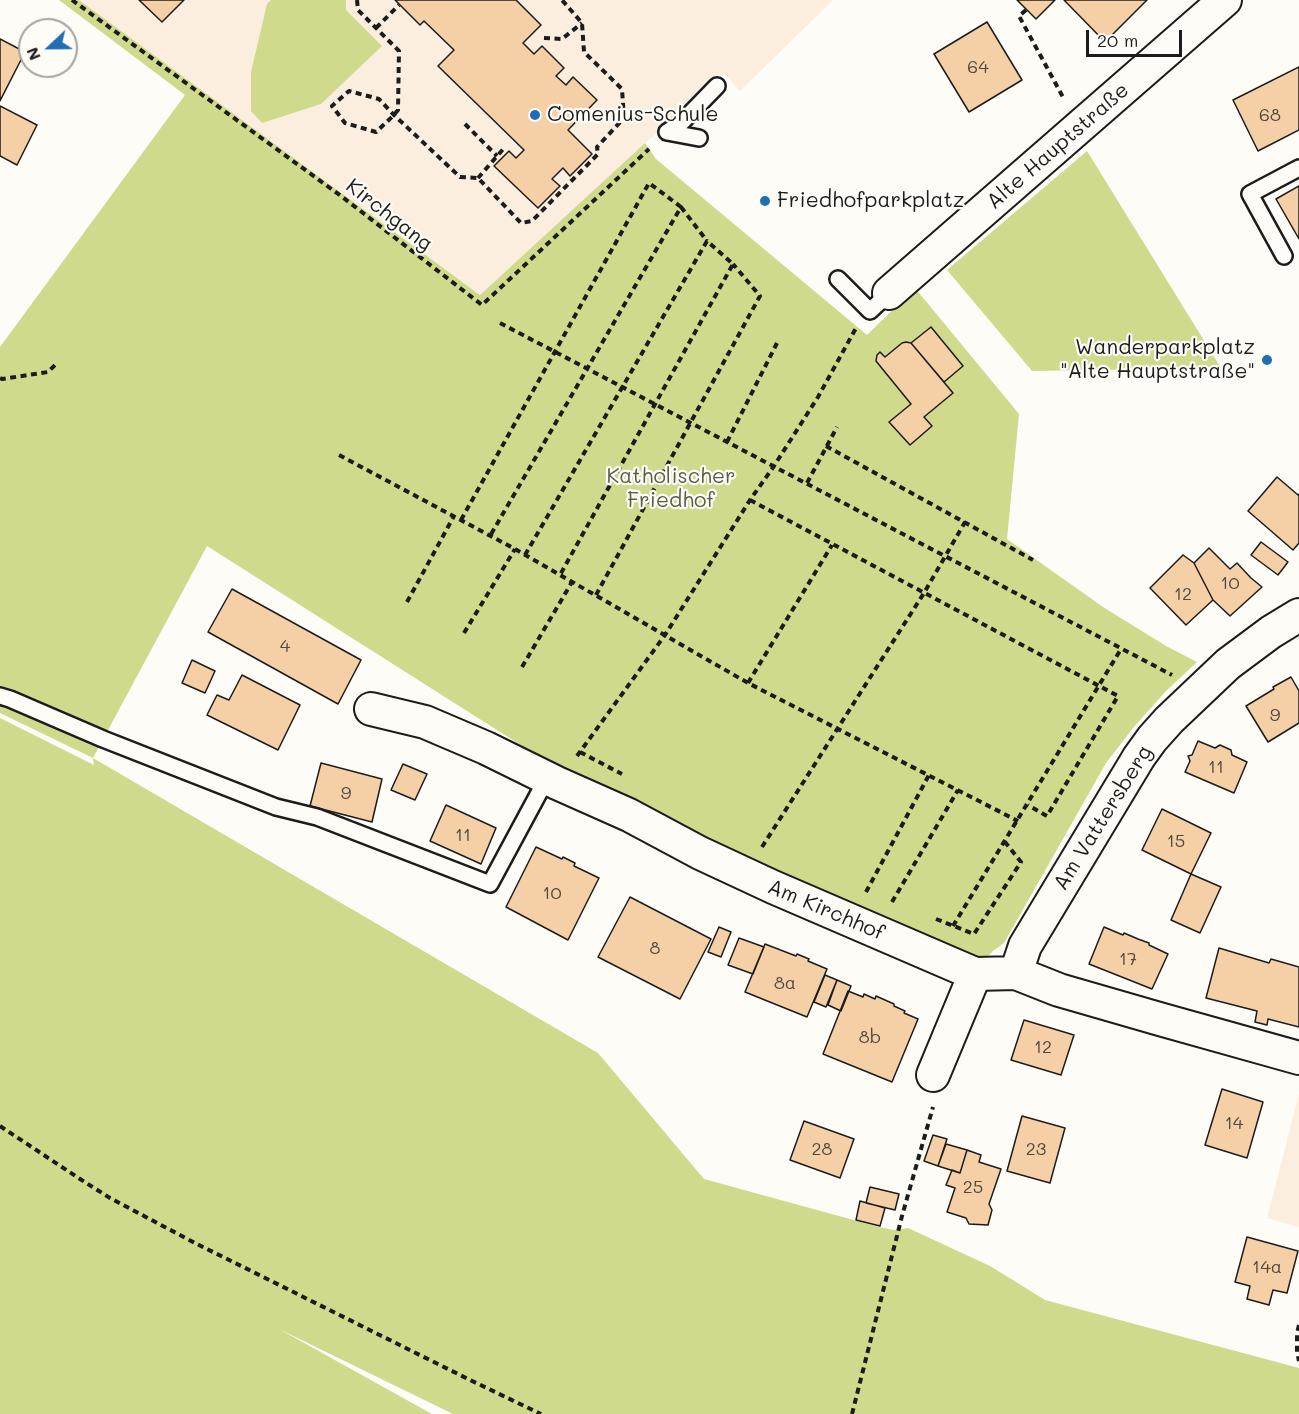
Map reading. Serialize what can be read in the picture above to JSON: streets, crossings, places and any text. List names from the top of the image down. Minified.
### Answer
{"streets":{"street":["Alte Hauptstraße","Am Vattersberg","Am Kirchhof"],"path":["Kirchgang"]},"crossings":[["Am Vattersberg","Am Kirchhof"]],"parks":["Katholischer Friedhof"],"places":["Comenius-Schule","Friedhofparkplatz","Wanderparkplatz \"Alte Hauptstraße\""],"house_numbers":["64","68","10","12","4","9","11","9","11","15","10","8","17","8a","8b","12","14","28","23","25","14a"],"scale_bar":"20 m","north":"left"}
